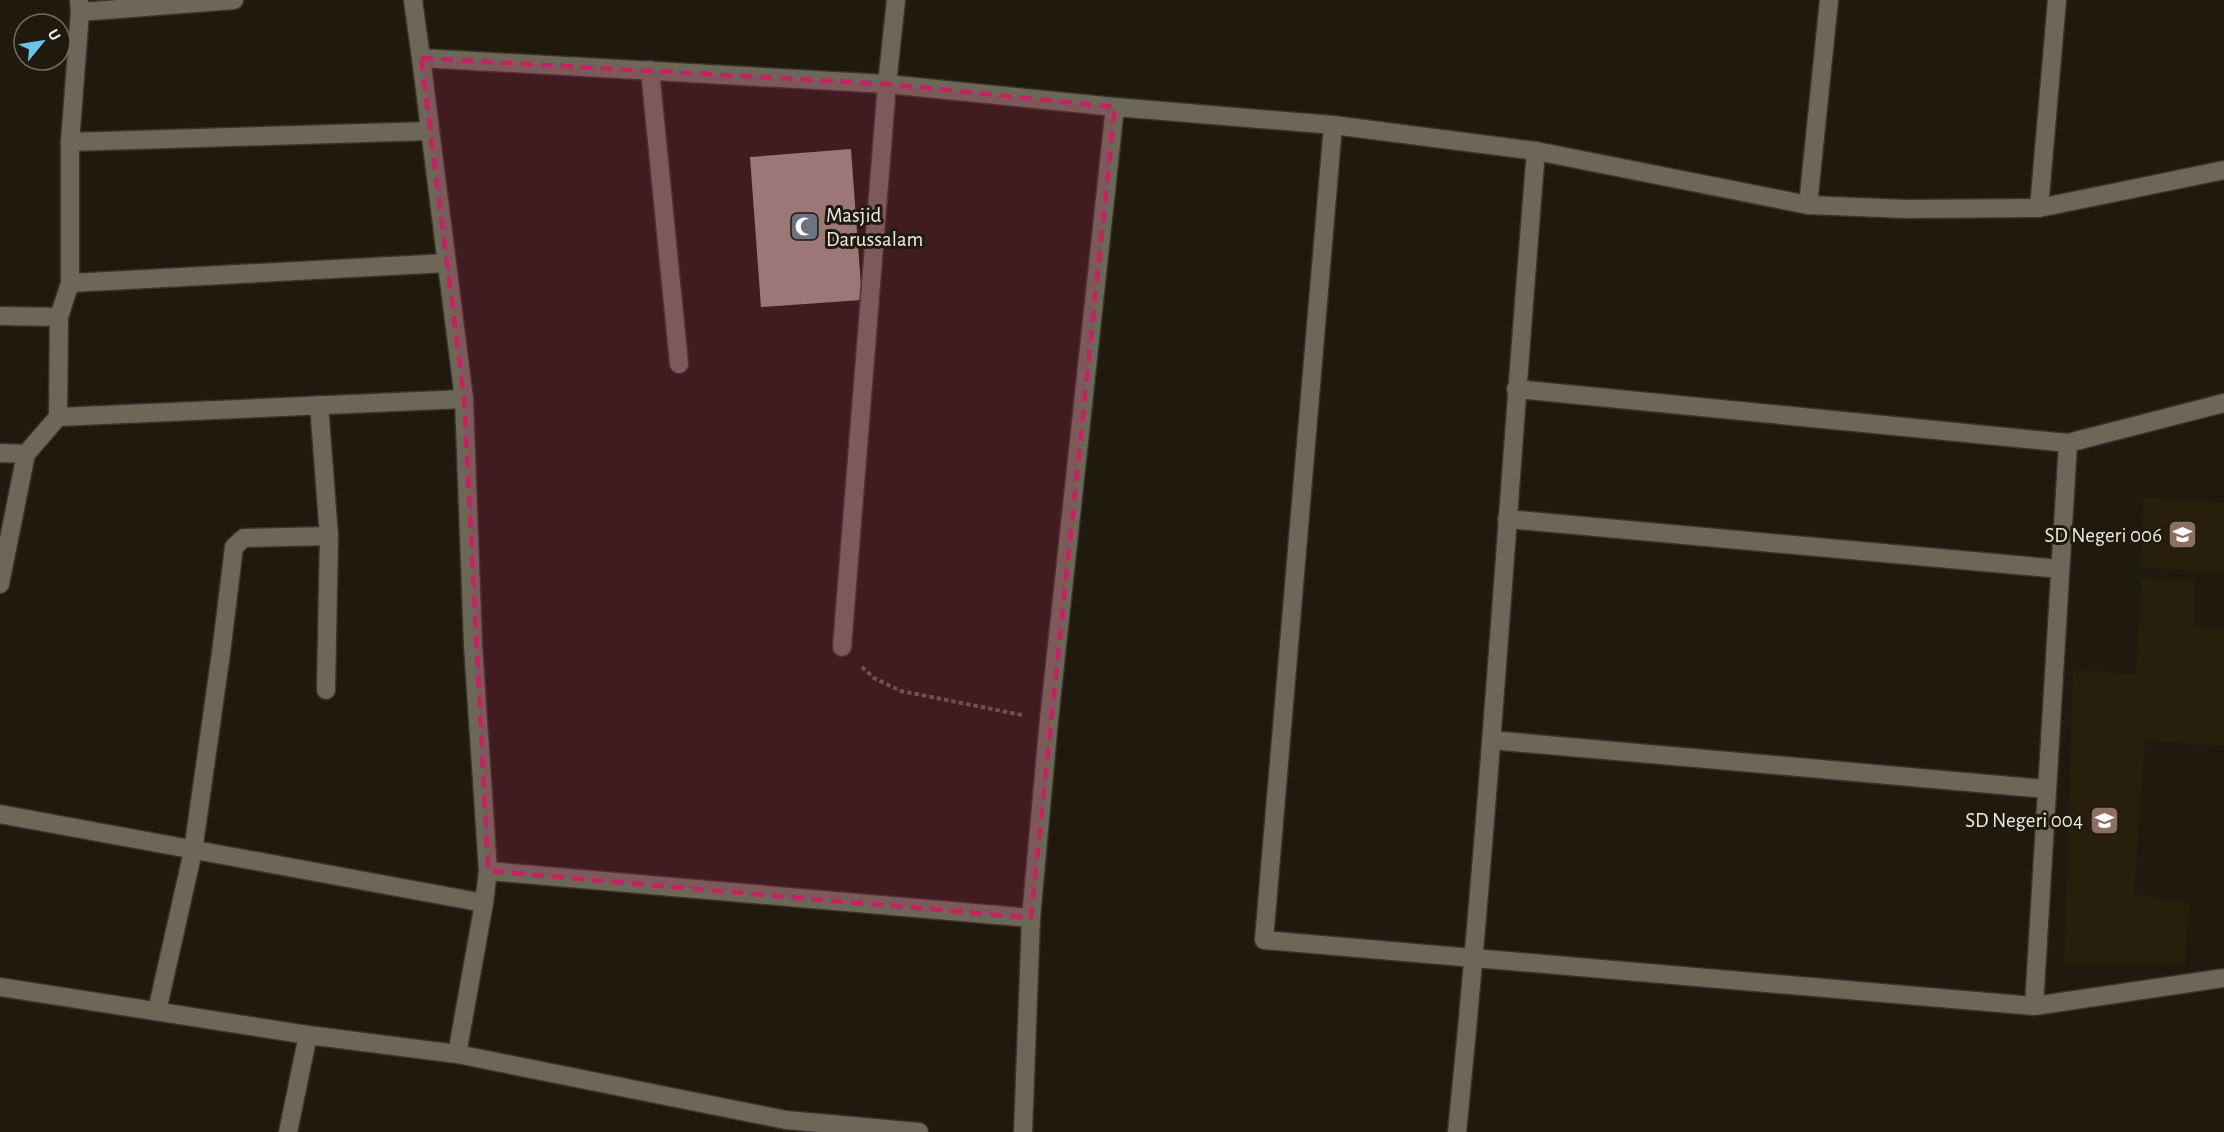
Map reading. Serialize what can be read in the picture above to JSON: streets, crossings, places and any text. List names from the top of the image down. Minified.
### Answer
{"places":{"mosque":["Masjid Darussalam"],"school or university":["SD Negeri 006","SD Negeri 004"]},"north":"top right"}
